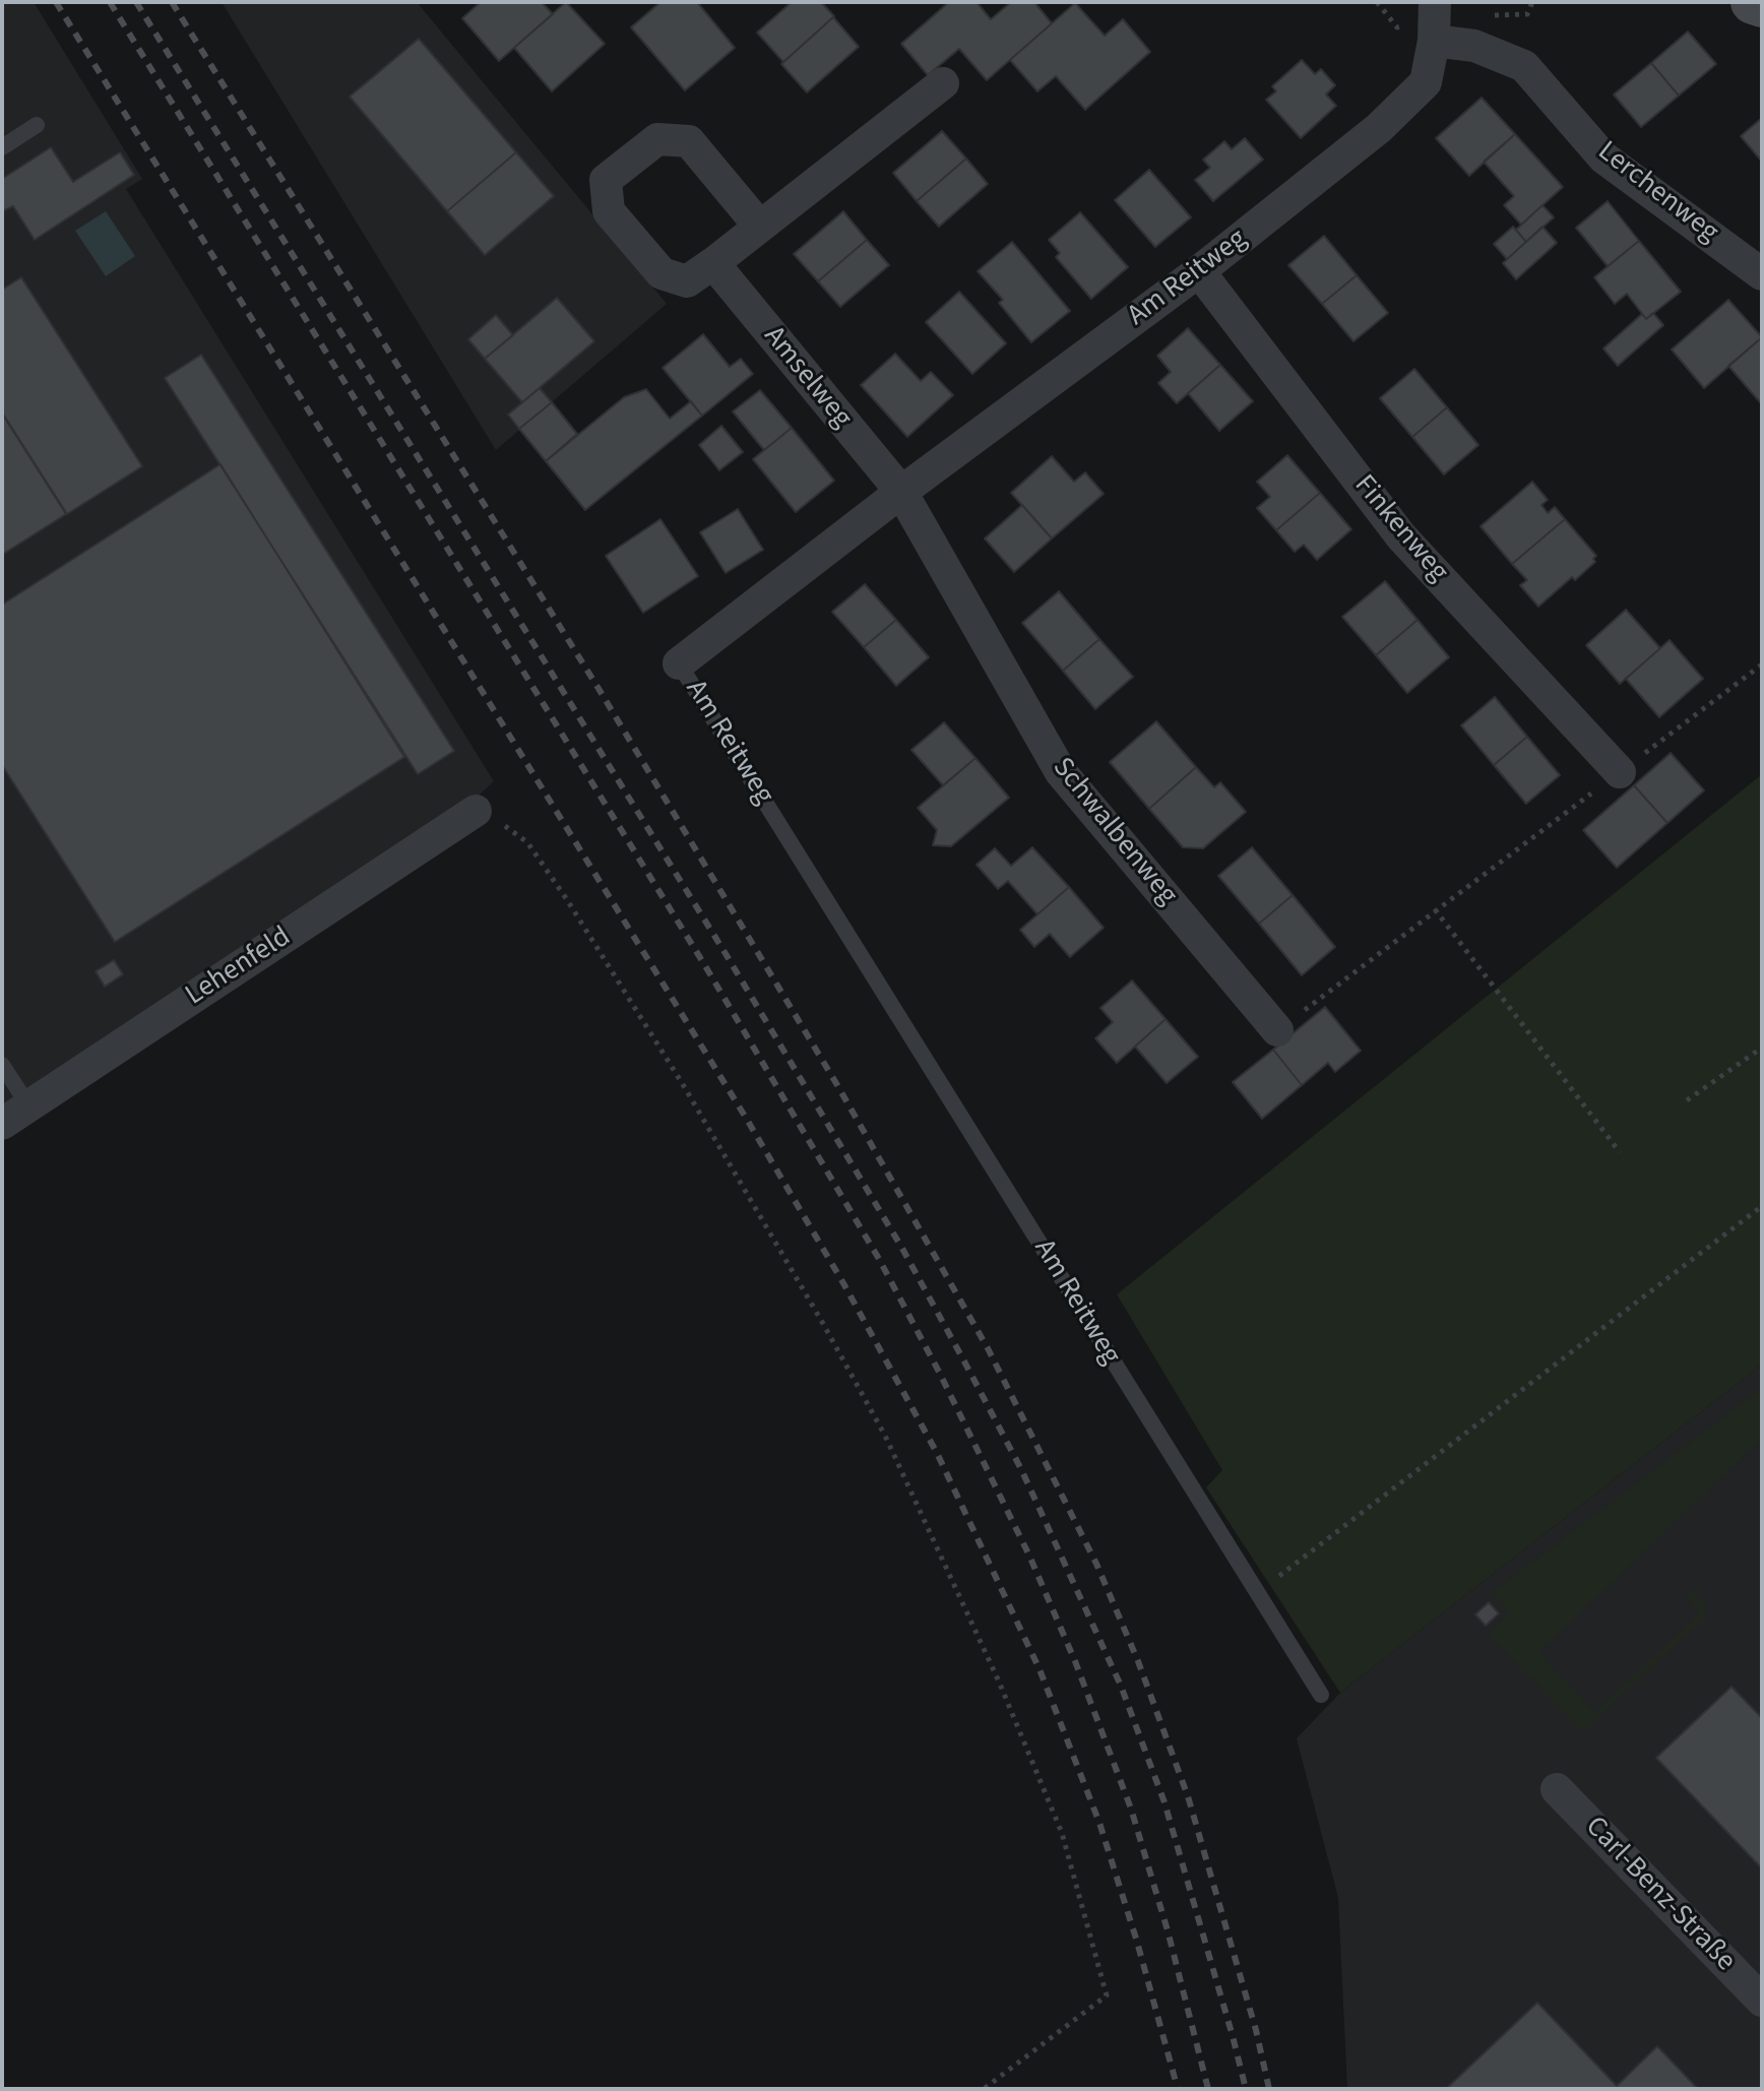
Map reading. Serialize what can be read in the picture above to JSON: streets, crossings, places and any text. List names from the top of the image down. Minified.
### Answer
{"streets":{"street":["Lerchenweg","Am Reitweg","Amselweg","Finkenweg","Schwalbenweg","Lehenfeld","Carl-Benz-Straße"]},"crossings":[["Lerchenweg","Am Reitweg"],["Am Reitweg","Amselweg"],["Am Reitweg","Finkenweg"],["Am Reitweg","Schwalbenweg"],["Amselweg","Schwalbenweg"]]}
